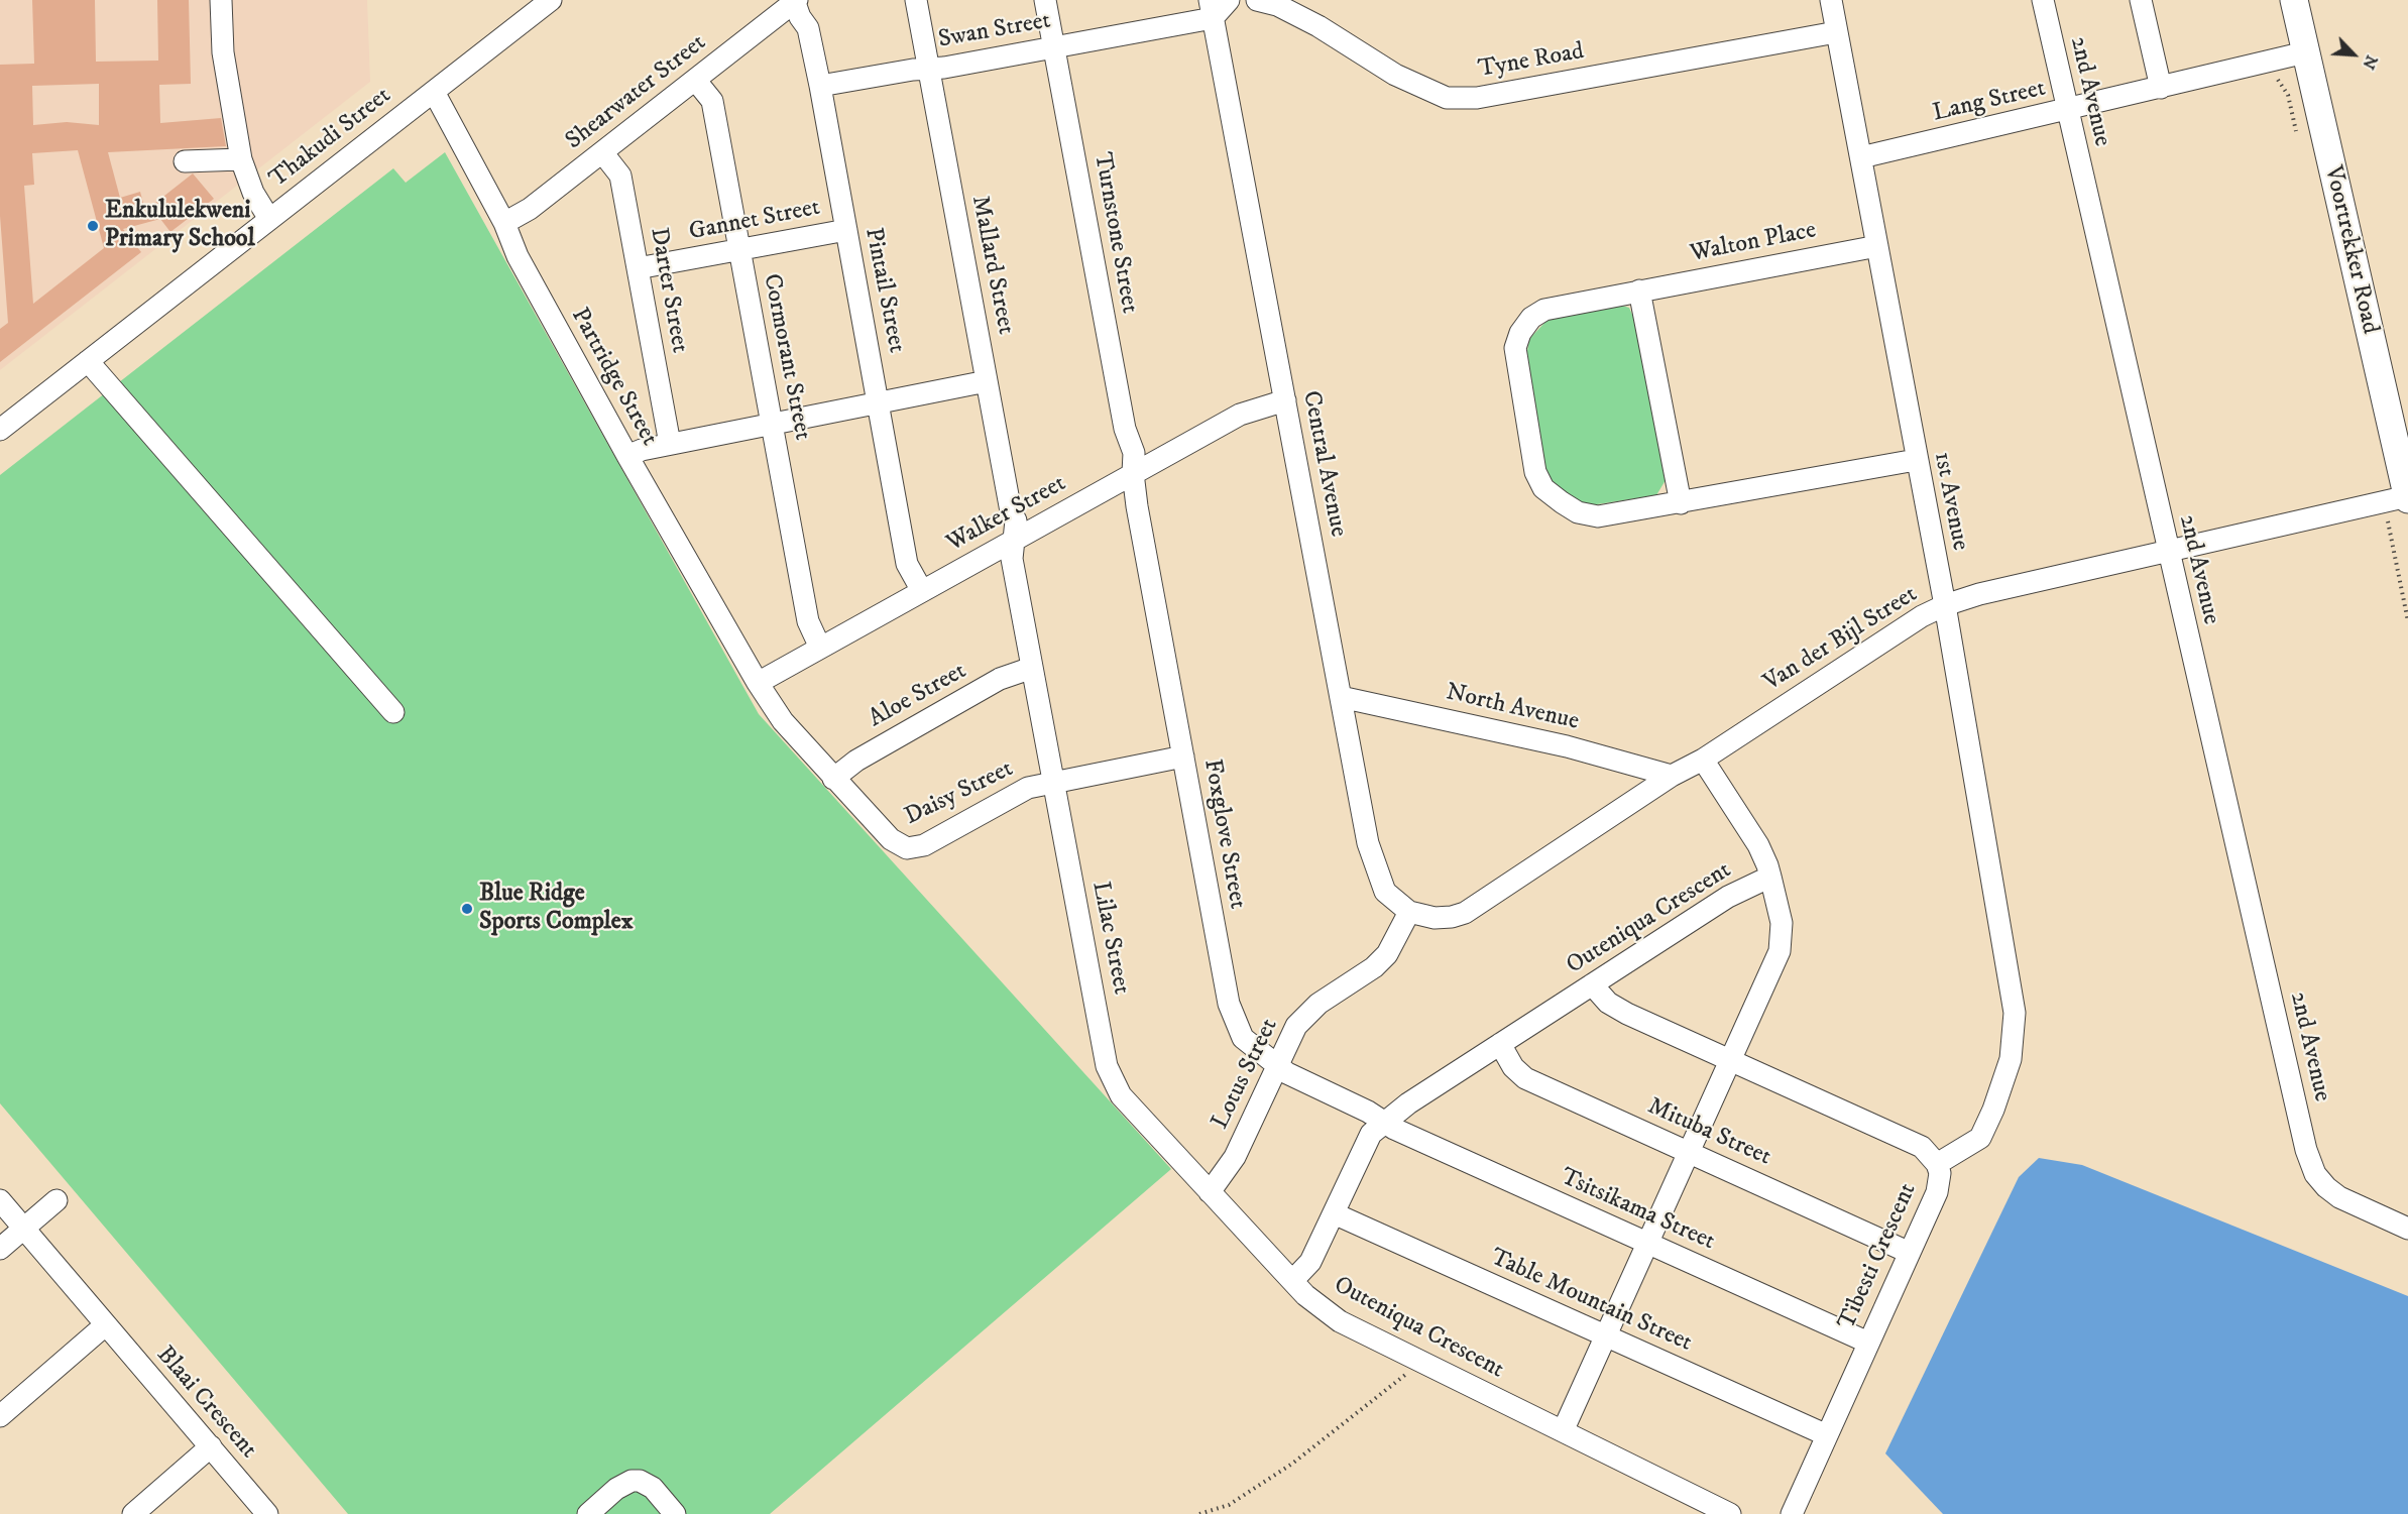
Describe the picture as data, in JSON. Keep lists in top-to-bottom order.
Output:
{
  "streets": {
    "main road": ["Voortrekker Road"],
    "street": [
      "Swan Street",
      "Tyne Road",
      "2nd Avenue",
      "Shearwater Street",
      "Lang Street",
      "Thakudi Street",
      "Gannet Street",
      "Turnstone Street",
      "Walton Place",
      "Mallard Street",
      "Darter Street",
      "Pintail Street",
      "Cormorant Street",
      "Partridge Street",
      "Central Avenue",
      "1st Avenue",
      "Walker Street",
      "Van der Bijl Street",
      "Aloe Street",
      "North Avenue",
      "Daisy Street",
      "Foxglove Street",
      "Outeniqua Crescent",
      "Lilac Street",
      "Lotus Street",
      "Mituba Street",
      "Tsitsikama Street",
      "Tibesti Crescent",
      "Table Mountain Street",
      "Blaai Crescent"
    ]
  },
  "crossings": [
    ["Swan Street", "Turnstone Street"],
    ["Swan Street", "Mallard Street"],
    ["Swan Street", "Pintail Street"],
    ["Swan Street", "Central Avenue"],
    ["Tyne Road", "1st Avenue"],
    ["2nd Avenue", "Lang Street"],
    ["2nd Avenue", "Van der Bijl Street"],
    ["Shearwater Street", "Darter Street"],
    ["Shearwater Street", "Pintail Street"],
    ["Shearwater Street", "Cormorant Street"],
    ["Shearwater Street", "Partridge Street"],
    ["Lang Street", "Voortrekker Road"],
    ["Lang Street", "1st Avenue"],
    ["Thakudi Street", "Partridge Street"],
    ["Gannet Street", "Darter Street"],
    ["Gannet Street", "Pintail Street"],
    ["Gannet Street", "Cormorant Street"],
    ["Turnstone Street", "Walker Street"],
    ["Turnstone Street", "Foxglove Street"],
    ["Walton Place", "1st Avenue"],
    ["Voortrekker Road", "Van der Bijl Street"],
    ["Mallard Street", "Walker Street"],
    ["Mallard Street", "Lilac Street"],
    ["Pintail Street", "Walker Street"],
    ["Cormorant Street", "Walker Street"],
    ["Partridge Street", "Walker Street"],
    ["Partridge Street", "Daisy Street"],
    ["Central Avenue", "Walker Street"],
    ["Central Avenue", "Van der Bijl Street"],
    ["Central Avenue", "North Avenue"],
    ["Central Avenue", "Lotus Street"],
    ["1st Avenue", "Van der Bijl Street"],
    ["1st Avenue", "Tibesti Crescent"],
    ["Walker Street", "Daisy Street"],
    ["Walker Street", "Foxglove Street"],
    ["Walker Street", "Lilac Street"],
    ["Van der Bijl Street", "North Avenue"],
    ["Van der Bijl Street", "Outeniqua Crescent"],
    ["Van der Bijl Street", "Lotus Street"],
    ["Aloe Street", "Daisy Street"],
    ["Aloe Street", "Lilac Street"],
    ["Daisy Street", "Foxglove Street"],
    ["Daisy Street", "Lilac Street"],
    ["Foxglove Street", "Outeniqua Crescent"],
    ["Foxglove Street", "Lotus Street"],
    ["Foxglove Street", "Tsitsikama Street"],
    ["Outeniqua Crescent", "Lilac Street"],
    ["Outeniqua Crescent", "Mituba Street"],
    ["Outeniqua Crescent", "Tsitsikama Street"],
    ["Outeniqua Crescent", "Tibesti Crescent"],
    ["Outeniqua Crescent", "Table Mountain Street"],
    ["Lilac Street", "Lotus Street"],
    ["Mituba Street", "Tibesti Crescent"],
    ["Tsitsikama Street", "Tibesti Crescent"],
    ["Tibesti Crescent", "Table Mountain Street"]
  ],
  "places": ["Enkululekweni Primary School", "Blue Ridge Sports Complex"],
  "north": "bottom right"
}
